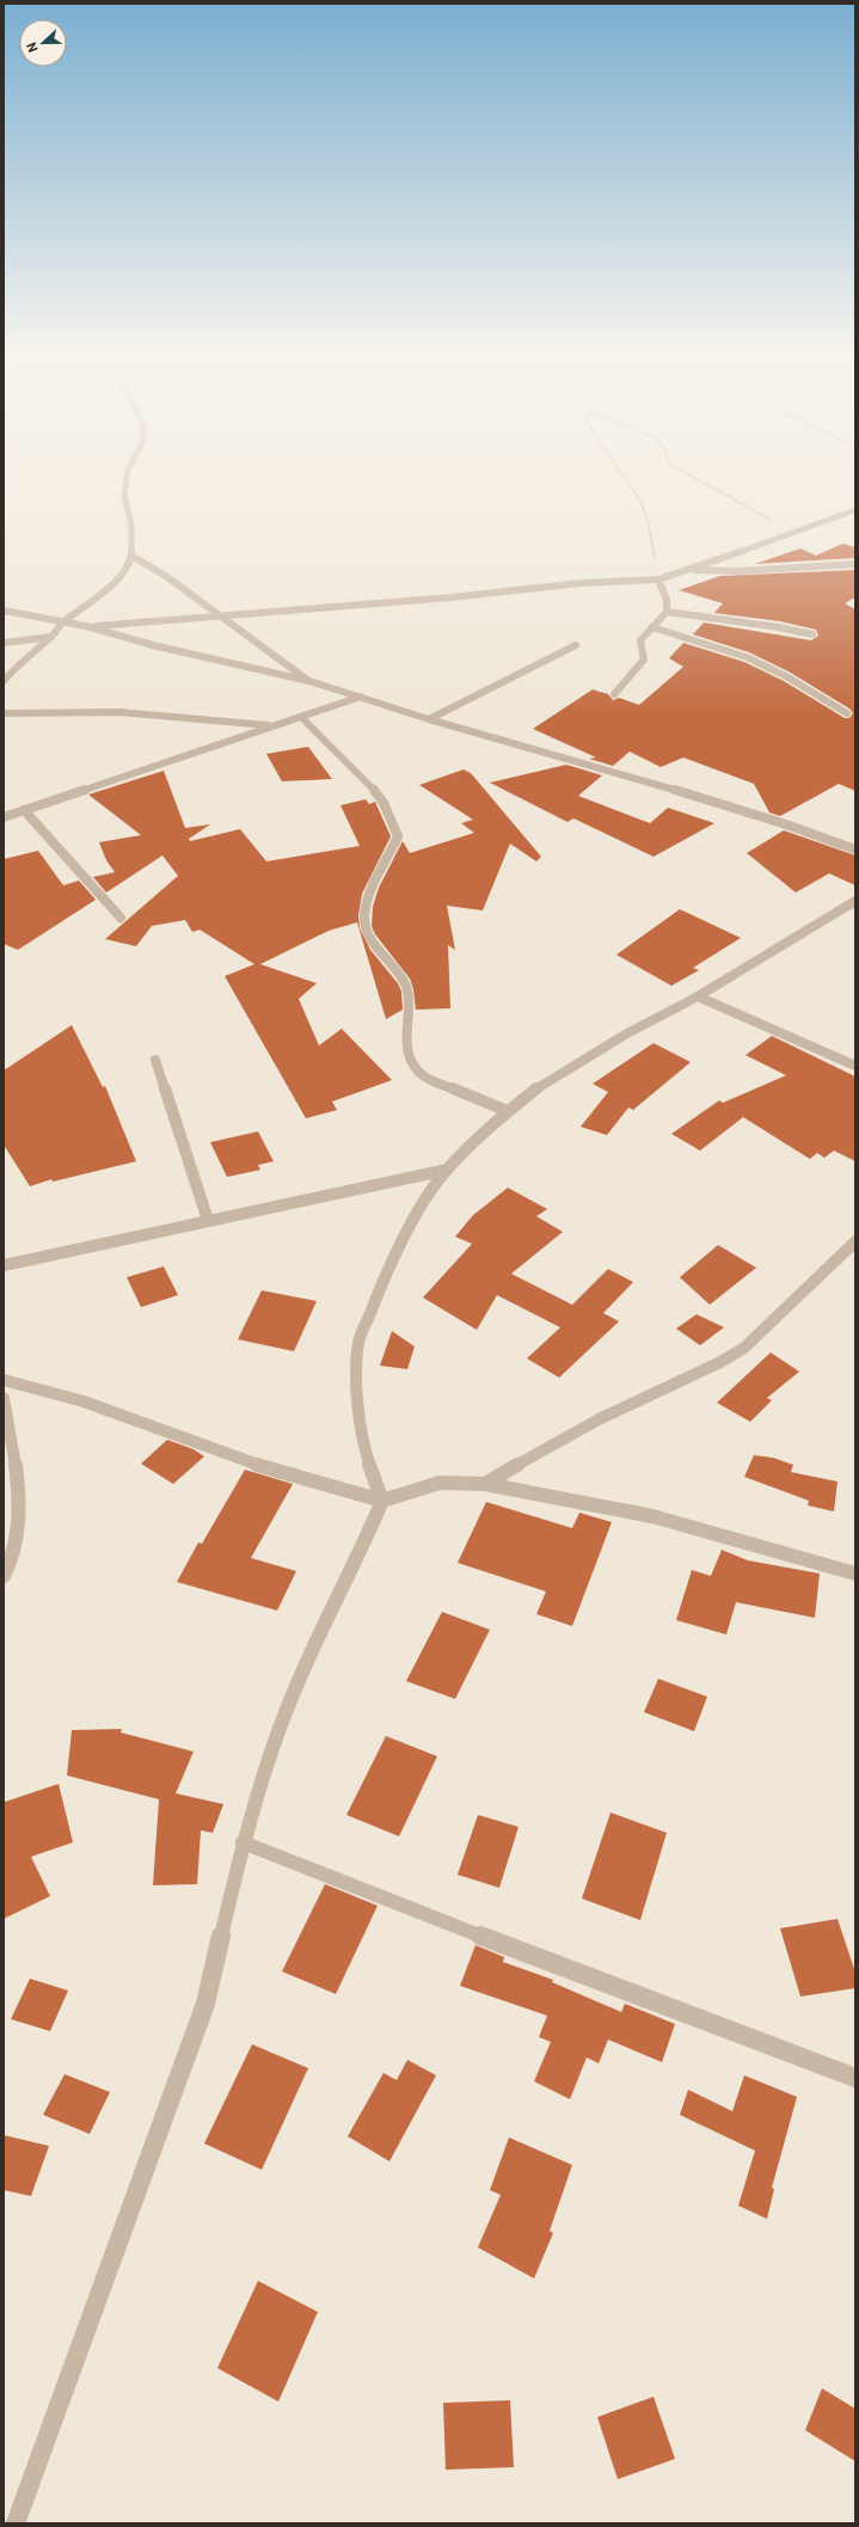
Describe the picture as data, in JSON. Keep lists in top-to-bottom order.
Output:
{
  "north": "left"
}
